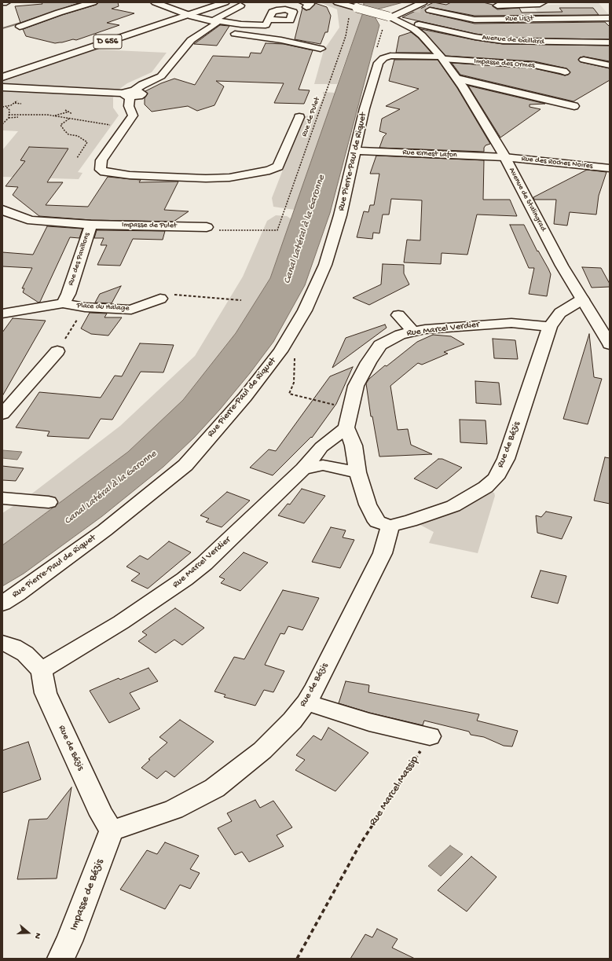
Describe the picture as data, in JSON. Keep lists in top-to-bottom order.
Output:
{
  "streets": {
    "street": [
      "Rue Liszt",
      "Avenue de Gaillard",
      "D 656",
      "Impasse des Ormes",
      "Rue Ernest Lafon",
      "Rue Pierre-Paul de Riquet",
      "Rue des Roches Noires",
      "Avenue de Stalingrad",
      "Impasse de Pulet",
      "Rue des Pavillons",
      "Place du Halage",
      "Rue Marcel Verdier",
      "Rue de Bézis",
      "Impasse de Bézis"
    ],
    "path": ["Rue de Pulet", "Rue Marcel Massip"]
  },
  "crossings": [
    ["Avenue de Gaillard", "Avenue de Stalingrad"],
    ["Impasse des Ormes", "Rue Pierre-Paul de Riquet"],
    ["Impasse des Ormes", "Avenue de Stalingrad"],
    ["Rue de Pulet", "Avenue de Stalingrad"],
    ["Rue de Pulet", "Impasse de Pulet"],
    ["Rue Ernest Lafon", "Rue Pierre-Paul de Riquet"],
    ["Rue Ernest Lafon", "Rue des Roches Noires"],
    ["Rue Ernest Lafon", "Avenue de Stalingrad"],
    ["Rue Pierre-Paul de Riquet", "Avenue de Stalingrad"],
    ["Rue des Roches Noires", "Avenue de Stalingrad"],
    ["Impasse de Pulet", "Rue des Pavillons"],
    ["Rue des Pavillons", "Place du Halage"],
    ["Rue Marcel Verdier", "Rue de Bézis"],
    ["Rue de Bézis", "Impasse de Bézis"]
  ],
  "water": ["Canal Latéral à la Garonne"],
  "north": "right"
}
